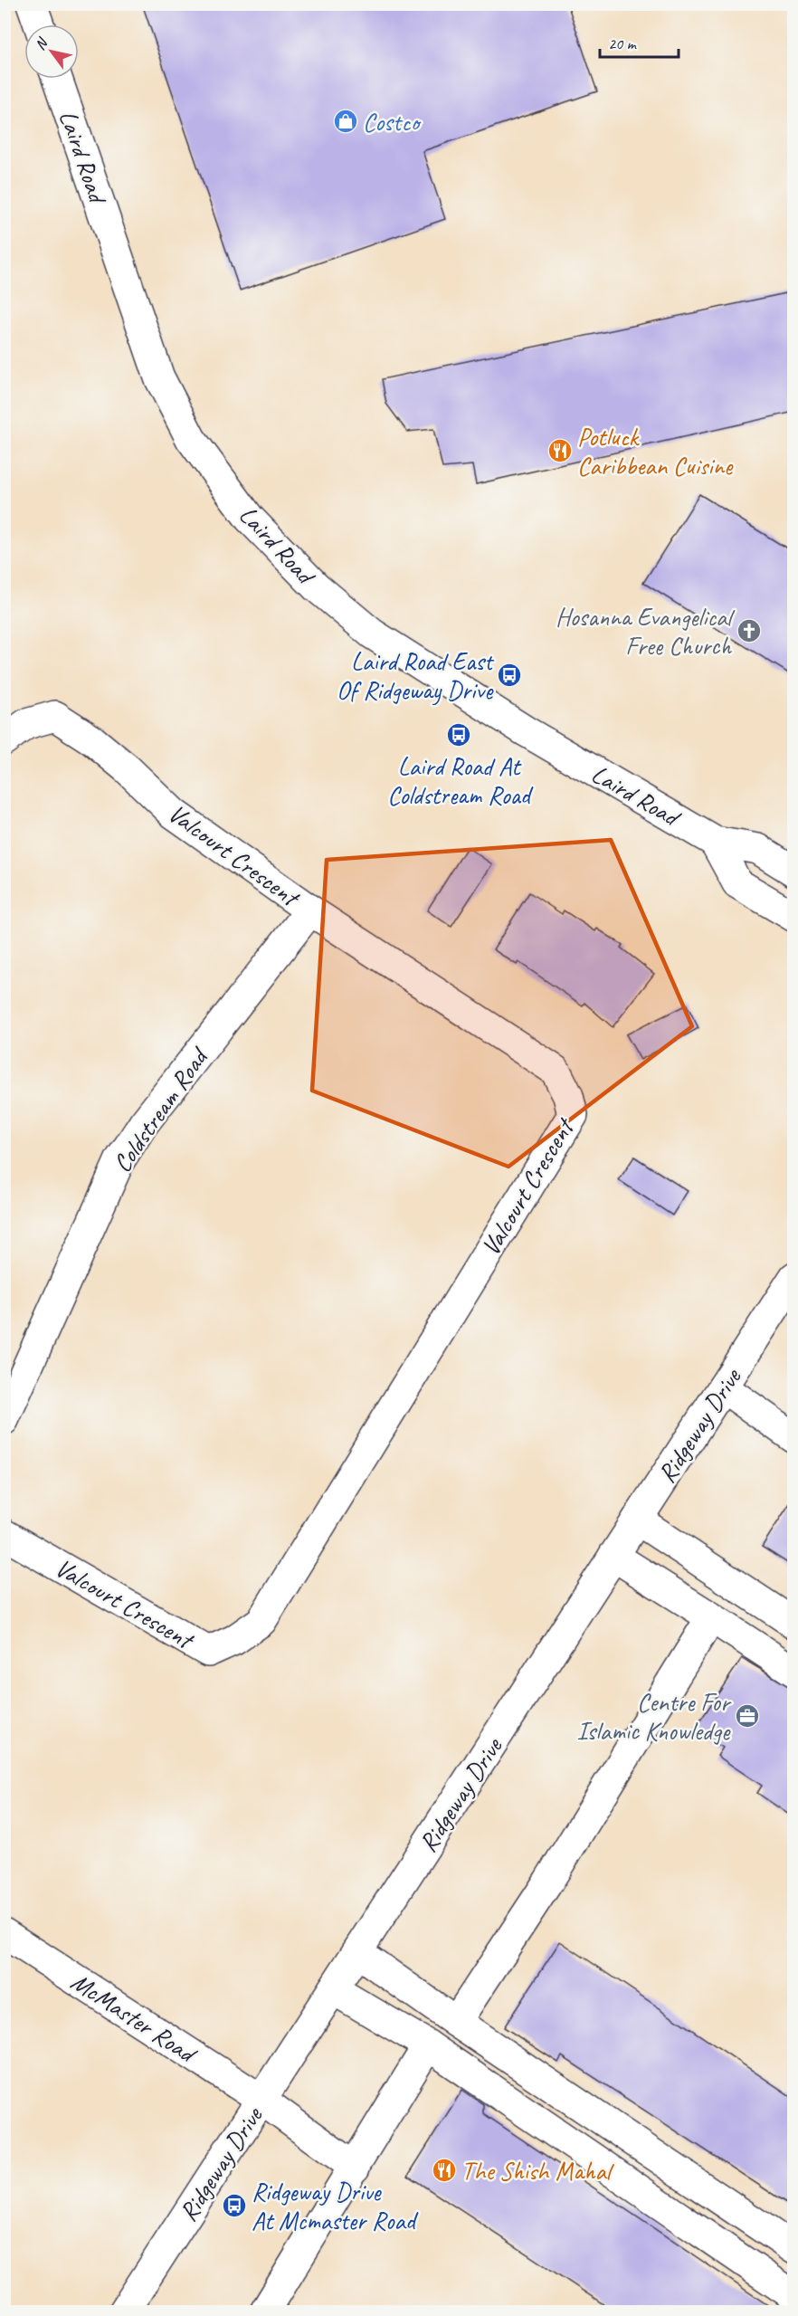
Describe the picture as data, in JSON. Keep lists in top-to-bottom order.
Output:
{
  "streets": {
    "street": [
      "Laird Road",
      "Valcourt Crescent",
      "Coldstream Road",
      "Ridgeway Drive",
      "McMaster Road"
    ]
  },
  "crossings": [
    ["Valcourt Crescent", "Coldstream Road"],
    ["Ridgeway Drive", "McMaster Road"]
  ],
  "places": {
    "shop": ["Costco"],
    "restaurant": ["Potluck Caribbean Cuisine", "The Shish Mahal"],
    "church": ["Hosanna Evangelical Free Church"],
    "bus stop": ["Laird Road East Of Ridgeway Drive", "Laird Road At Coldstream Road", "Ridgeway Drive At Mcmaster Road"],
    "office": ["Centre For Islamic Knowledge"]
  },
  "scale_bar": "20 m",
  "north": "top left"
}
